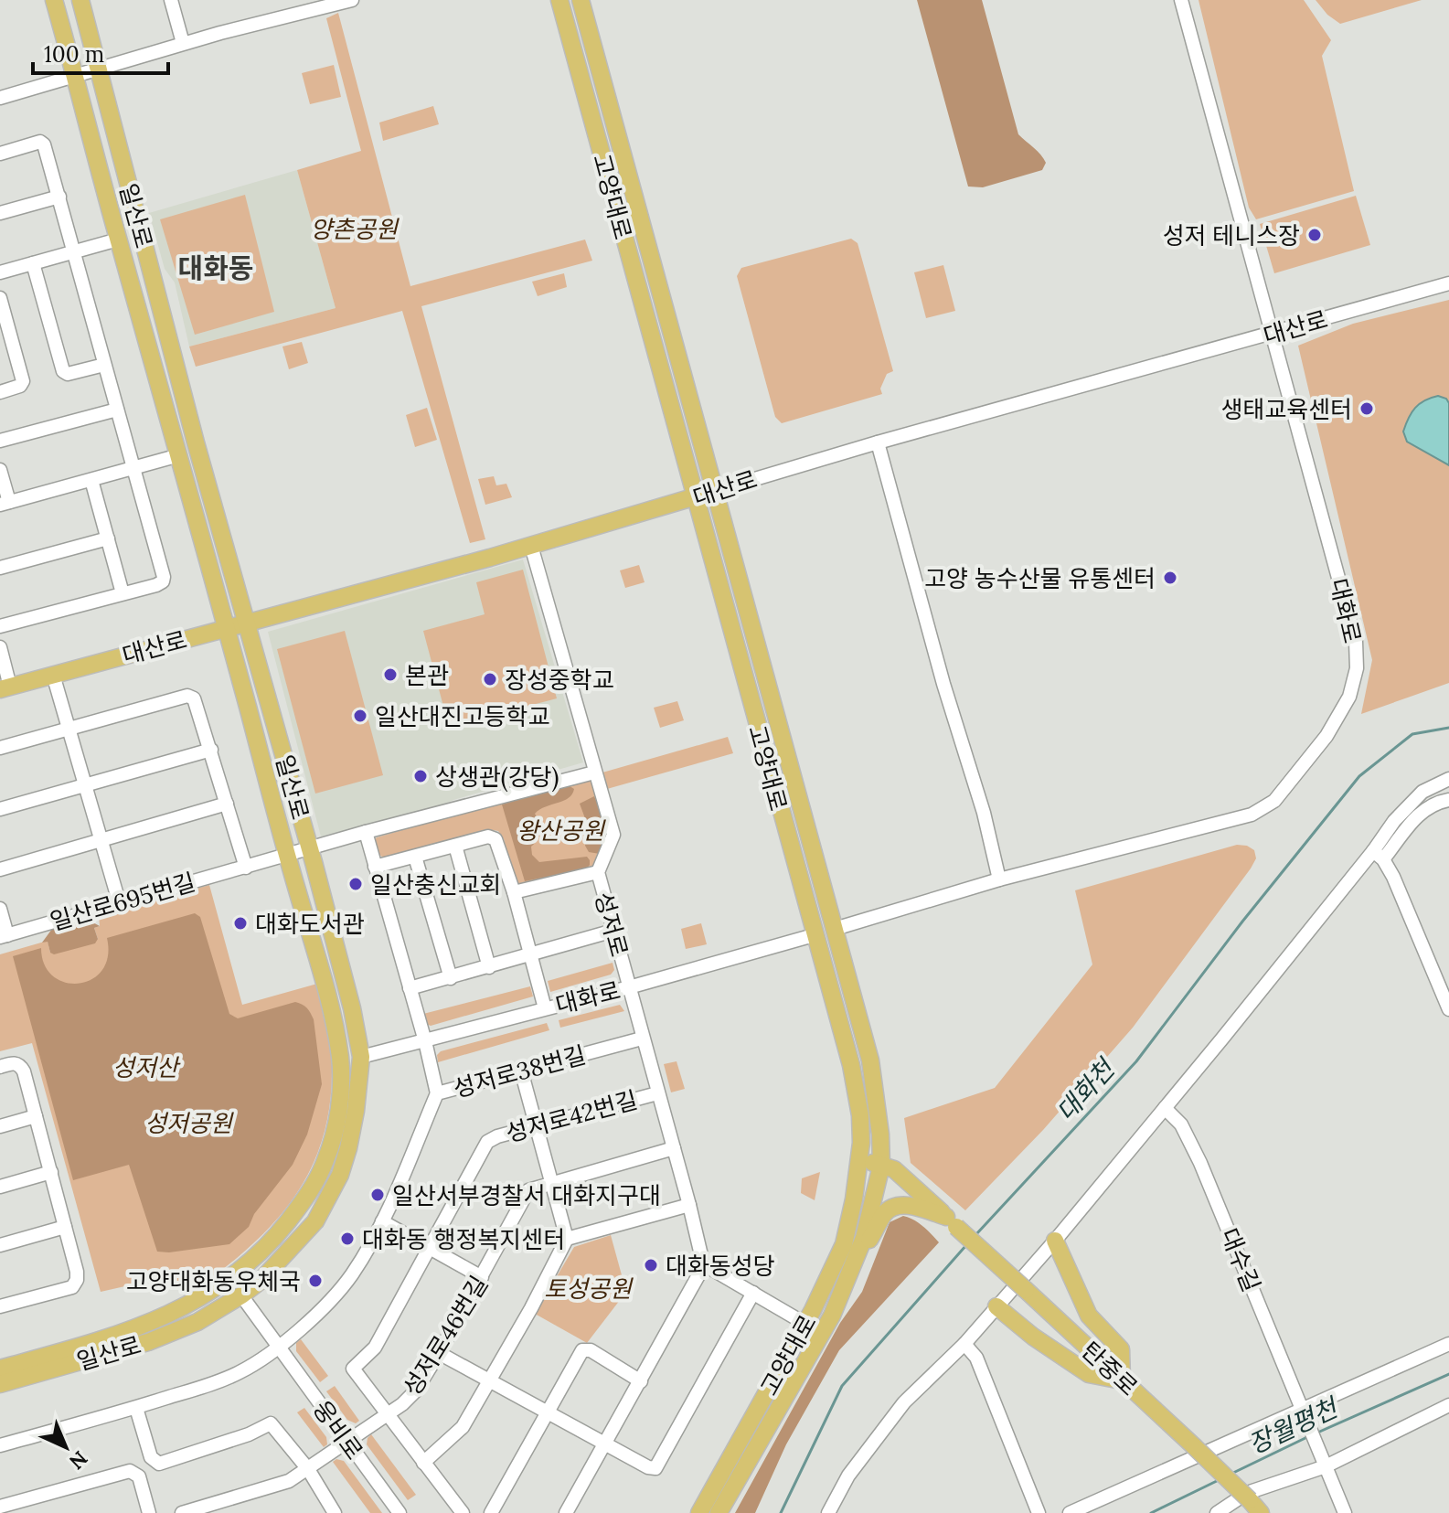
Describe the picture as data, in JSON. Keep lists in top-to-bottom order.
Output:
{
  "streets": {
    "main road": [
      "고양대로",
      "일산로",
      "대산로",
      "탄중로"
    ],
    "street": [
      "대화로",
      "일산로695번길",
      "성저로",
      "성저로38번길",
      "성저로42번길",
      "대수길",
      "성저로46번길",
      "웅비로"
    ]
  },
  "crossings": [
    ["고양대로", "대산로"],
    ["고양대로", "대화로"],
    ["일산로", "대산로"],
    ["일산로", "대화로"],
    ["일산로", "일산로695번길"],
    ["일산로", "웅비로"],
    ["대산로", "대화로"],
    ["대산로", "성저로"],
    ["대화로", "성저로"],
    ["일산로695번길", "성저로"],
    ["성저로", "성저로38번길"],
    ["성저로", "성저로42번길"],
    ["성저로", "성저로46번길"],
    ["성저로38번길", "웅비로"],
    ["성저로42번길", "성저로46번길"]
  ],
  "districts": ["대화동"],
  "water": ["대화천", "장월평천"],
  "parks": [
    "양촌공원",
    "왕산공원",
    "성저산",
    "성저공원",
    "토성공원"
  ],
  "places": [
    "성저 테니스장",
    "생태교육센터",
    "고양 농수산물 유통센터",
    "본관",
    "장성중학교",
    "일산대진고등학교",
    "상생관(강당)",
    "일산충신교회",
    "대화도서관",
    "일산서부경찰서 대화지구대",
    "대화동 행정복지센터",
    "대화동성당",
    "고양대화동우체국"
  ],
  "scale_bar": "100 m",
  "north": "bottom right"
}
